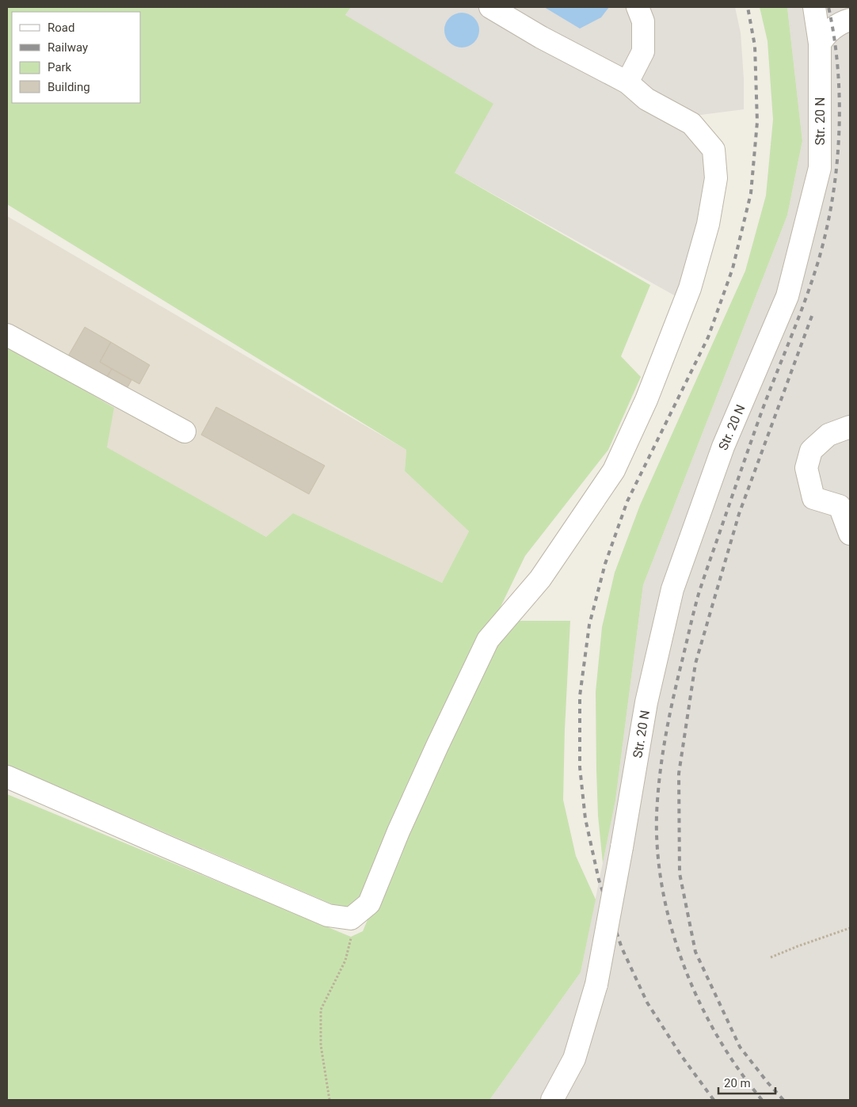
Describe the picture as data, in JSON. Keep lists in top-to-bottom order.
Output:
{
  "streets": {
    "lane": ["Str. 20 N"]
  },
  "legend": [
    "Road",
    "Railway",
    "Park",
    "Building"
  ],
  "scale_bar": "20 m"
}
